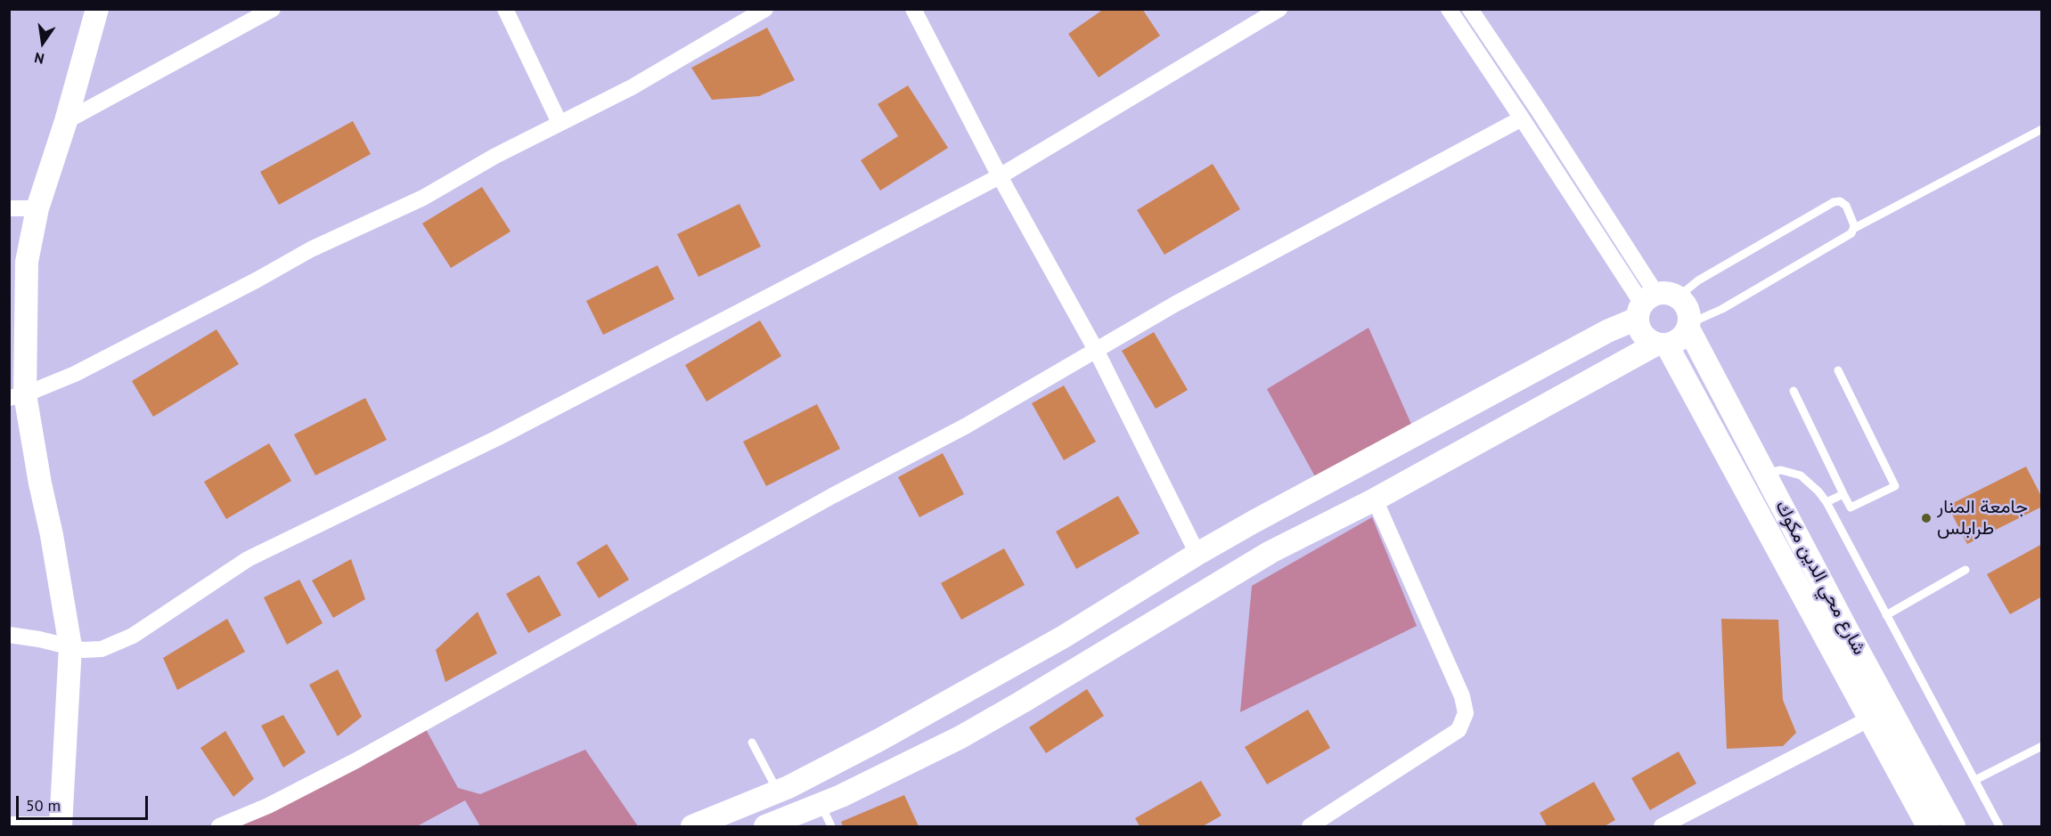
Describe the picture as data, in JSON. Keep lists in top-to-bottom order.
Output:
{
  "streets": {
    "street": ["شارع محي الدين مكوك"]
  },
  "places": ["جامعة المنار طرابلس"],
  "scale_bar": "50 m",
  "north": "bottom"
}
